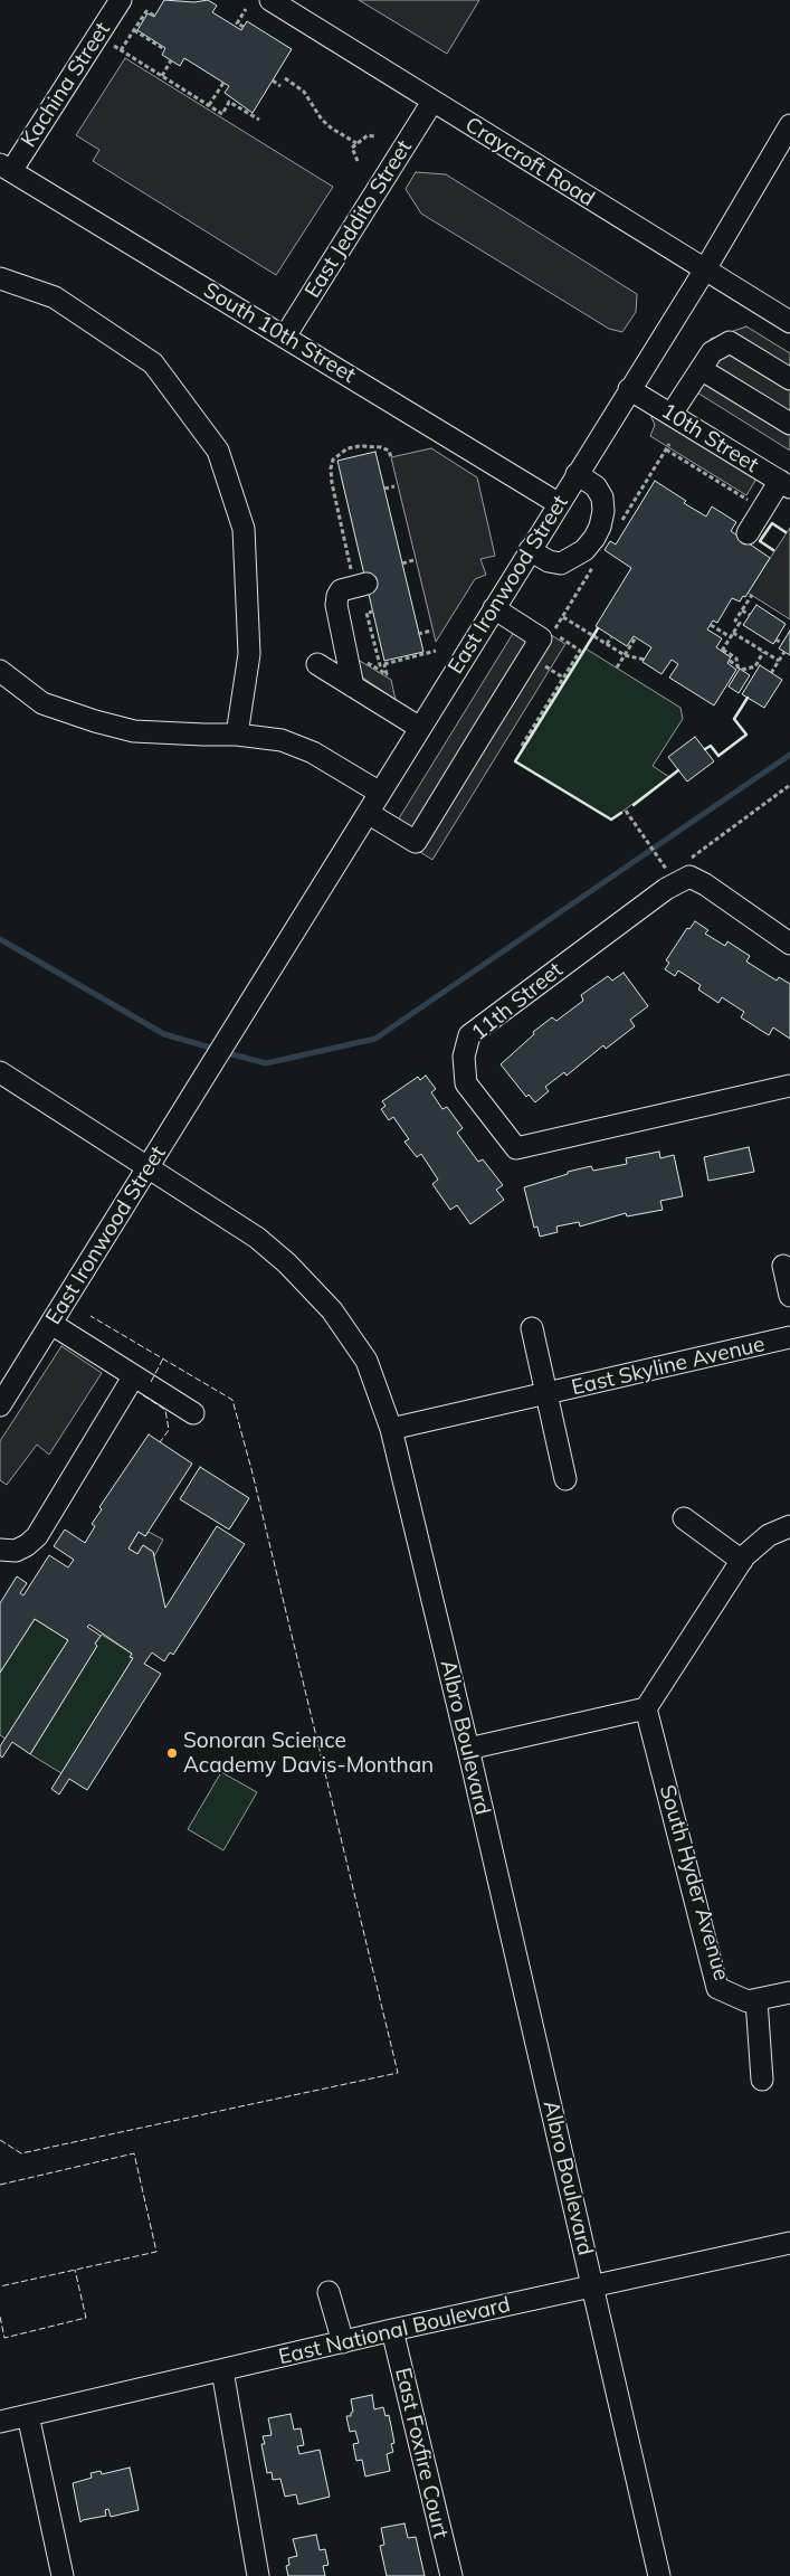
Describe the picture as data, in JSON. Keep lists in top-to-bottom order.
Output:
{
  "streets": {
    "street": [
      "Kachina Street",
      "Craycroft Road",
      "East Jeddito Street",
      "South 10th Street",
      "10th Street",
      "East Ironwood Street",
      "11th Street",
      "East Skyline Avenue",
      "Albro Boulevard",
      "South Hyder Avenue",
      "East National Boulevard",
      "East Foxfire Court"
    ]
  },
  "crossings": [
    ["Kachina Street", "South 10th Street"],
    ["Craycroft Road", "East Jeddito Street"],
    ["Craycroft Road", "East Ironwood Street"],
    ["East Jeddito Street", "South 10th Street"],
    ["South 10th Street", "East Ironwood Street"],
    ["10th Street", "East Ironwood Street"],
    ["East Ironwood Street", "Albro Boulevard"],
    ["East Skyline Avenue", "Albro Boulevard"],
    ["Albro Boulevard", "East National Boulevard"],
    ["East National Boulevard", "East Foxfire Court"]
  ],
  "places": ["Sonoran Science Academy Davis-Monthan"]
}
